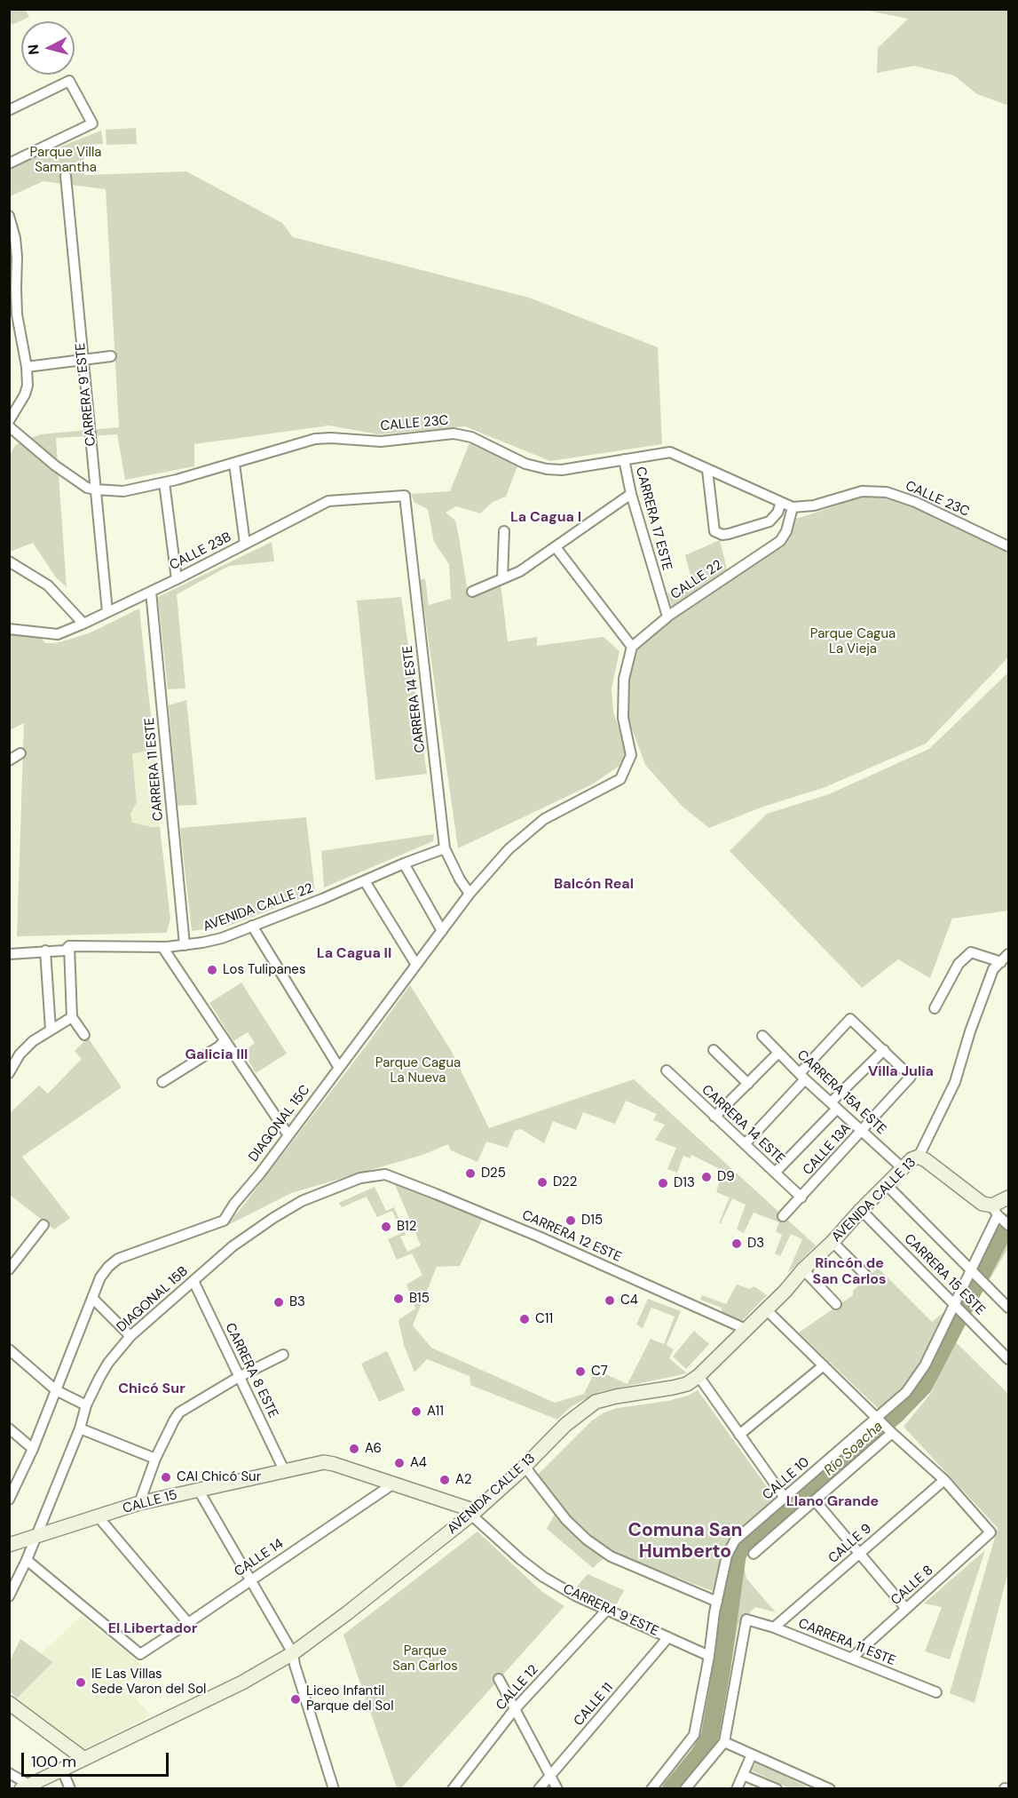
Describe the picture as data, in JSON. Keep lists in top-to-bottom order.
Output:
{
  "streets": {
    "main road": ["AVENIDA CALLE 13", "CALLE 15"],
    "street": [
      "CARRERA 9 ESTE",
      "CALLE 23C",
      "CARRERA 17 ESTE",
      "CALLE 23B",
      "CALLE 22",
      "CARRERA 14 ESTE",
      "CARRERA 11 ESTE",
      "AVENIDA CALLE 22",
      "CARRERA 15A ESTE",
      "DIAGONAL 15C",
      "CALLE 13A",
      "CARRERA 12 ESTE",
      "CARRERA 15 ESTE",
      "DIAGONAL 15B",
      "CARRERA 8 ESTE",
      "CALLE 10",
      "CALLE 9",
      "CALLE 14",
      "CALLE 8",
      "CALLE 12",
      "CALLE 11"
    ]
  },
  "crossings": [
    ["CARRERA 9 ESTE", "CALLE 23C"],
    ["CARRERA 9 ESTE", "CALLE 23B"],
    ["CARRERA 9 ESTE", "AVENIDA CALLE 13"],
    ["CARRERA 9 ESTE", "CALLE 10"],
    ["CARRERA 9 ESTE", "CALLE 12"],
    ["CARRERA 9 ESTE", "CALLE 11"],
    ["CALLE 23C", "CARRERA 17 ESTE"],
    ["CALLE 23C", "CALLE 22"],
    ["CARRERA 17 ESTE", "CALLE 22"],
    ["CALLE 23B", "CARRERA 14 ESTE"],
    ["CALLE 23B", "CARRERA 11 ESTE"],
    ["CALLE 22", "DIAGONAL 15C"],
    ["CARRERA 14 ESTE", "AVENIDA CALLE 22"],
    ["CARRERA 14 ESTE", "DIAGONAL 15C"],
    ["CARRERA 14 ESTE", "CALLE 13A"],
    ["CARRERA 11 ESTE", "AVENIDA CALLE 22"],
    ["CARRERA 11 ESTE", "CALLE 9"],
    ["CARRERA 11 ESTE", "CALLE 8"],
    ["CARRERA 15A ESTE", "CALLE 13A"],
    ["CARRERA 15A ESTE", "AVENIDA CALLE 13"],
    ["AVENIDA CALLE 13", "CARRERA 12 ESTE"],
    ["AVENIDA CALLE 13", "CARRERA 15 ESTE"],
    ["CARRERA 12 ESTE", "DIAGONAL 15B"],
    ["CARRERA 15 ESTE", "CALLE 10"],
    ["DIAGONAL 15B", "CARRERA 8 ESTE"],
    ["DIAGONAL 15B", "CALLE 15"],
    ["DIAGONAL 15B", "CALLE 14"],
    ["CARRERA 8 ESTE", "CALLE 15"],
    ["CALLE 15", "CALLE 14"],
    ["CALLE 9", "CALLE 8"]
  ],
  "districts": [
    "La Cagua I",
    "Balcón Real",
    "La Cagua II",
    "Galicia III",
    "Villa Julia",
    "Rincón de San Carlos",
    "Chicó Sur",
    "Llano Grande",
    "Comuna San Humberto",
    "El Libertador"
  ],
  "water": ["Río Soacha"],
  "parks": [
    "Parque Villa Samantha",
    "Parque Cagua La Vieja",
    "Parque Cagua La Nueva",
    "Parque San Carlos"
  ],
  "places": [
    "Los Tulipanes",
    "D25",
    "D9",
    "D22",
    "D13",
    "D15",
    "B12",
    "D3",
    "B15",
    "C4",
    "B3",
    "C11",
    "C7",
    "A11",
    "A6",
    "A4",
    "CAI Chicó Sur",
    "A2",
    "IE Las Villas Sede Varon del Sol",
    "Liceo Infantil Parque del Sol"
  ],
  "scale_bar": "100 m",
  "north": "left"
}
